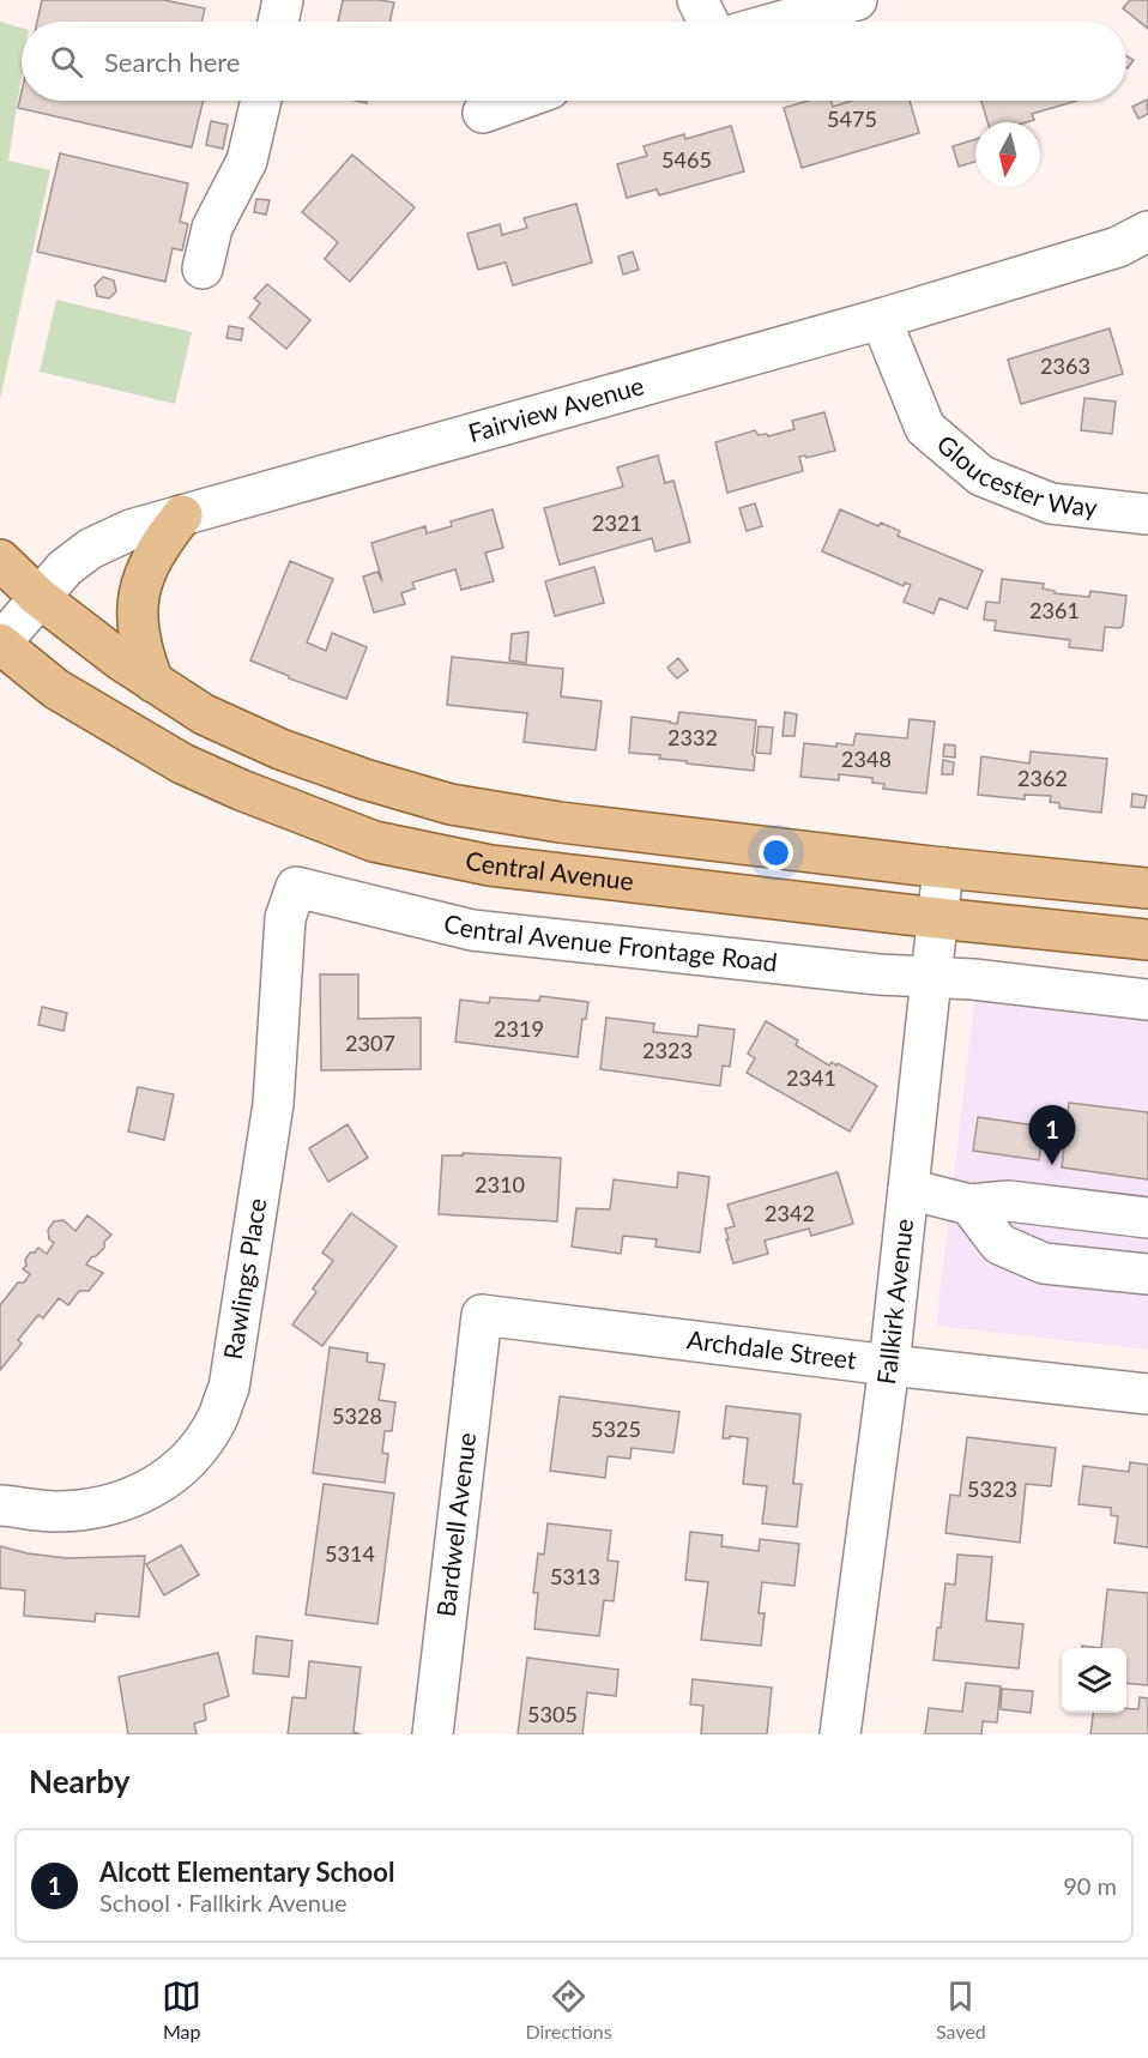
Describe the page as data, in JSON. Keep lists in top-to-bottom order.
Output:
{
  "streets": {
    "main road": ["Central Avenue"],
    "street": [
      "Fairview Avenue",
      "Gloucester Way",
      "Central Avenue Frontage Road",
      "Rawlings Place",
      "Fallkirk Avenue",
      "Archdale Street",
      "Bardwell Avenue"
    ]
  },
  "crossings": [
    ["Fairview Avenue", "Gloucester Way"],
    ["Fairview Avenue", "Central Avenue"],
    ["Central Avenue", "Fallkirk Avenue"],
    ["Central Avenue Frontage Road", "Rawlings Place"],
    ["Central Avenue Frontage Road", "Fallkirk Avenue"],
    ["Fallkirk Avenue", "Archdale Street"],
    ["Archdale Street", "Bardwell Avenue"]
  ],
  "house_numbers": [
    "5475",
    "5465",
    "2363",
    "2321",
    "2361",
    "2332",
    "2348",
    "2362",
    "2319",
    "2307",
    "2323",
    "2341",
    "2310",
    "2342",
    "5328",
    "5325",
    "5323",
    "5314",
    "5313",
    "5305"
  ],
  "north": "bottom",
  "page": {
    "search": "Search here",
    "pins": "1",
    "heading": "Nearby",
    "list": [
      {
        "mark": "1",
        "name": "Alcott Elementary School",
        "note": "School · Fallkirk Avenue",
        "value": "90 m"
      }
    ],
    "nav": ["Map", "Directions", "Saved"]
  }
}
